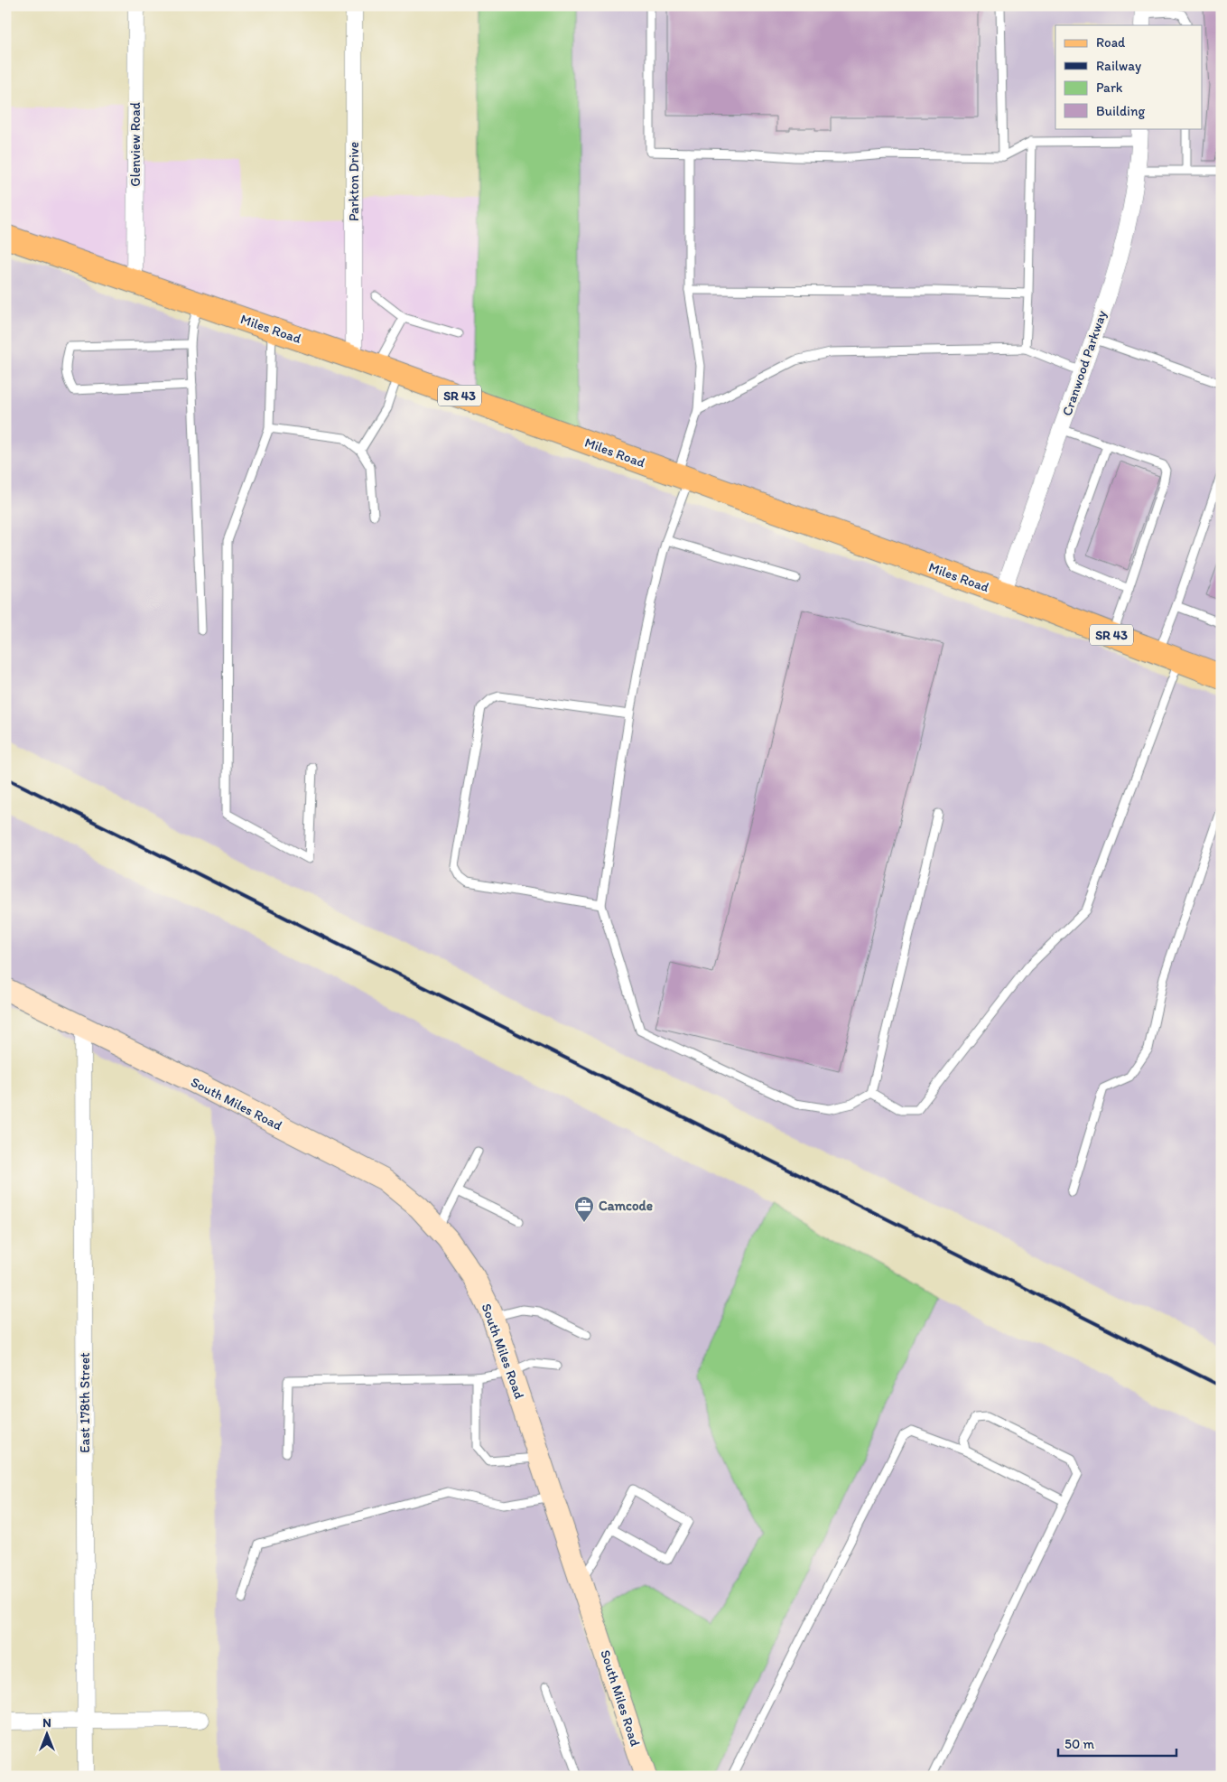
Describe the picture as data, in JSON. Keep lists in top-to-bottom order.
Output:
{
  "streets": {
    "main road": ["Miles Road", "SR 43"],
    "street": [
      "Glenview Road",
      "Parkton Drive",
      "Cranwood Parkway",
      "South Miles Road",
      "East 178th Street"
    ]
  },
  "crossings": [
    ["Glenview Road", "Miles Road"],
    ["Parkton Drive", "Miles Road"],
    ["Miles Road", "Cranwood Parkway"],
    ["South Miles Road", "East 178th Street"]
  ],
  "places": {
    "office": ["Camcode"]
  },
  "legend": [
    "Road",
    "Railway",
    "Park",
    "Building"
  ],
  "scale_bar": "50 m",
  "north": "top"
}
